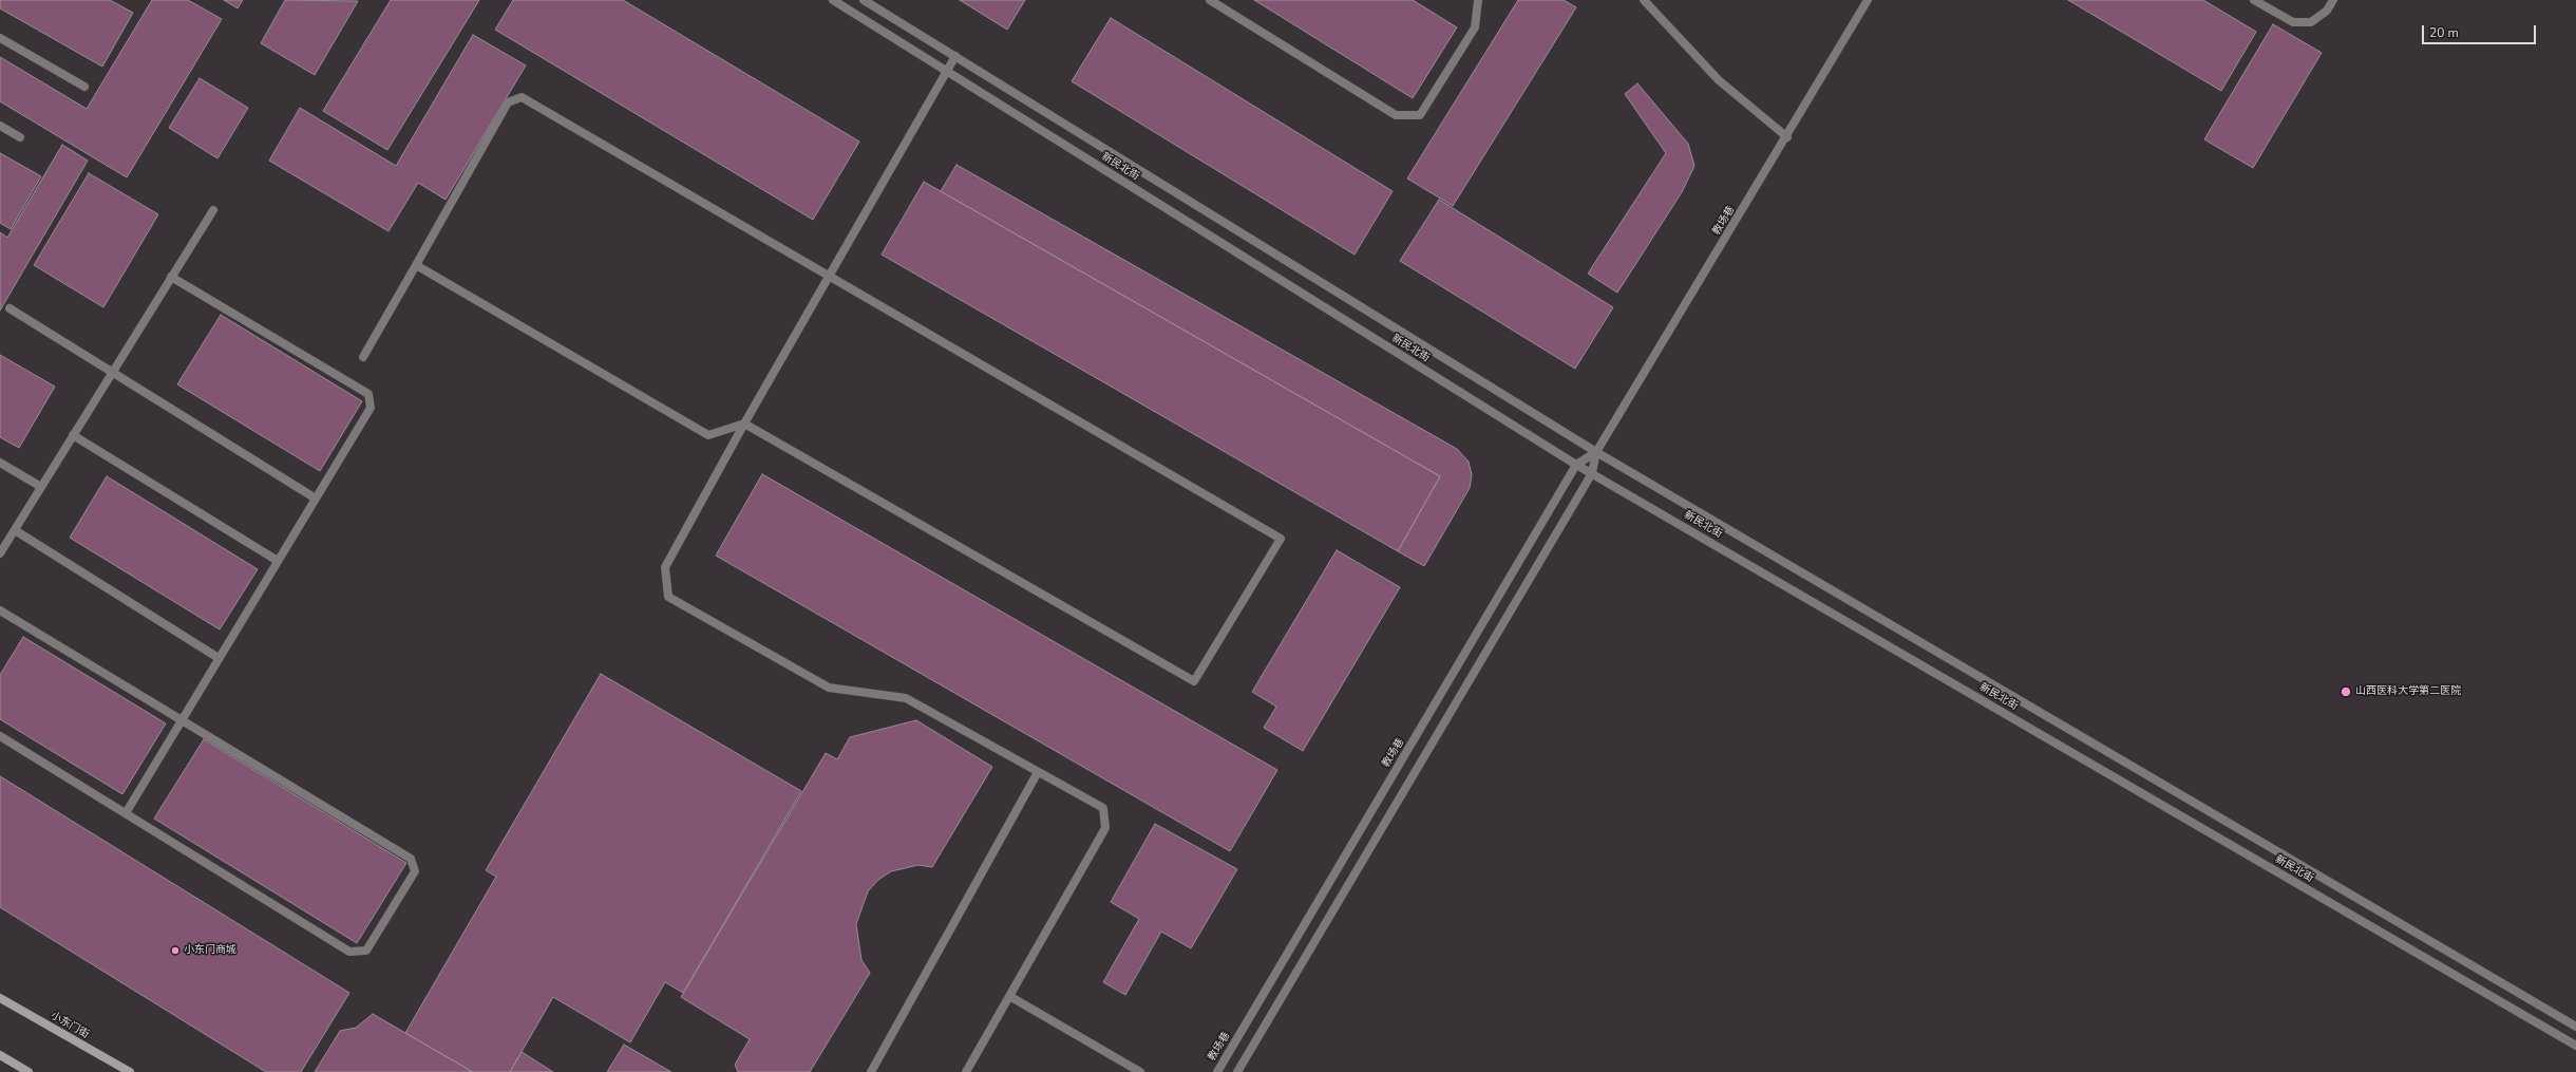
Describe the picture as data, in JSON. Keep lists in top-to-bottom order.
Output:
{
  "streets": {
    "main road": ["小东门街"],
    "street": ["新民北街", "教场巷"]
  },
  "crossings": [
    ["新民北街", "教场巷"]
  ],
  "places": ["山西医科大学第二医院", "小东门商城"],
  "scale_bar": "20 m"
}
